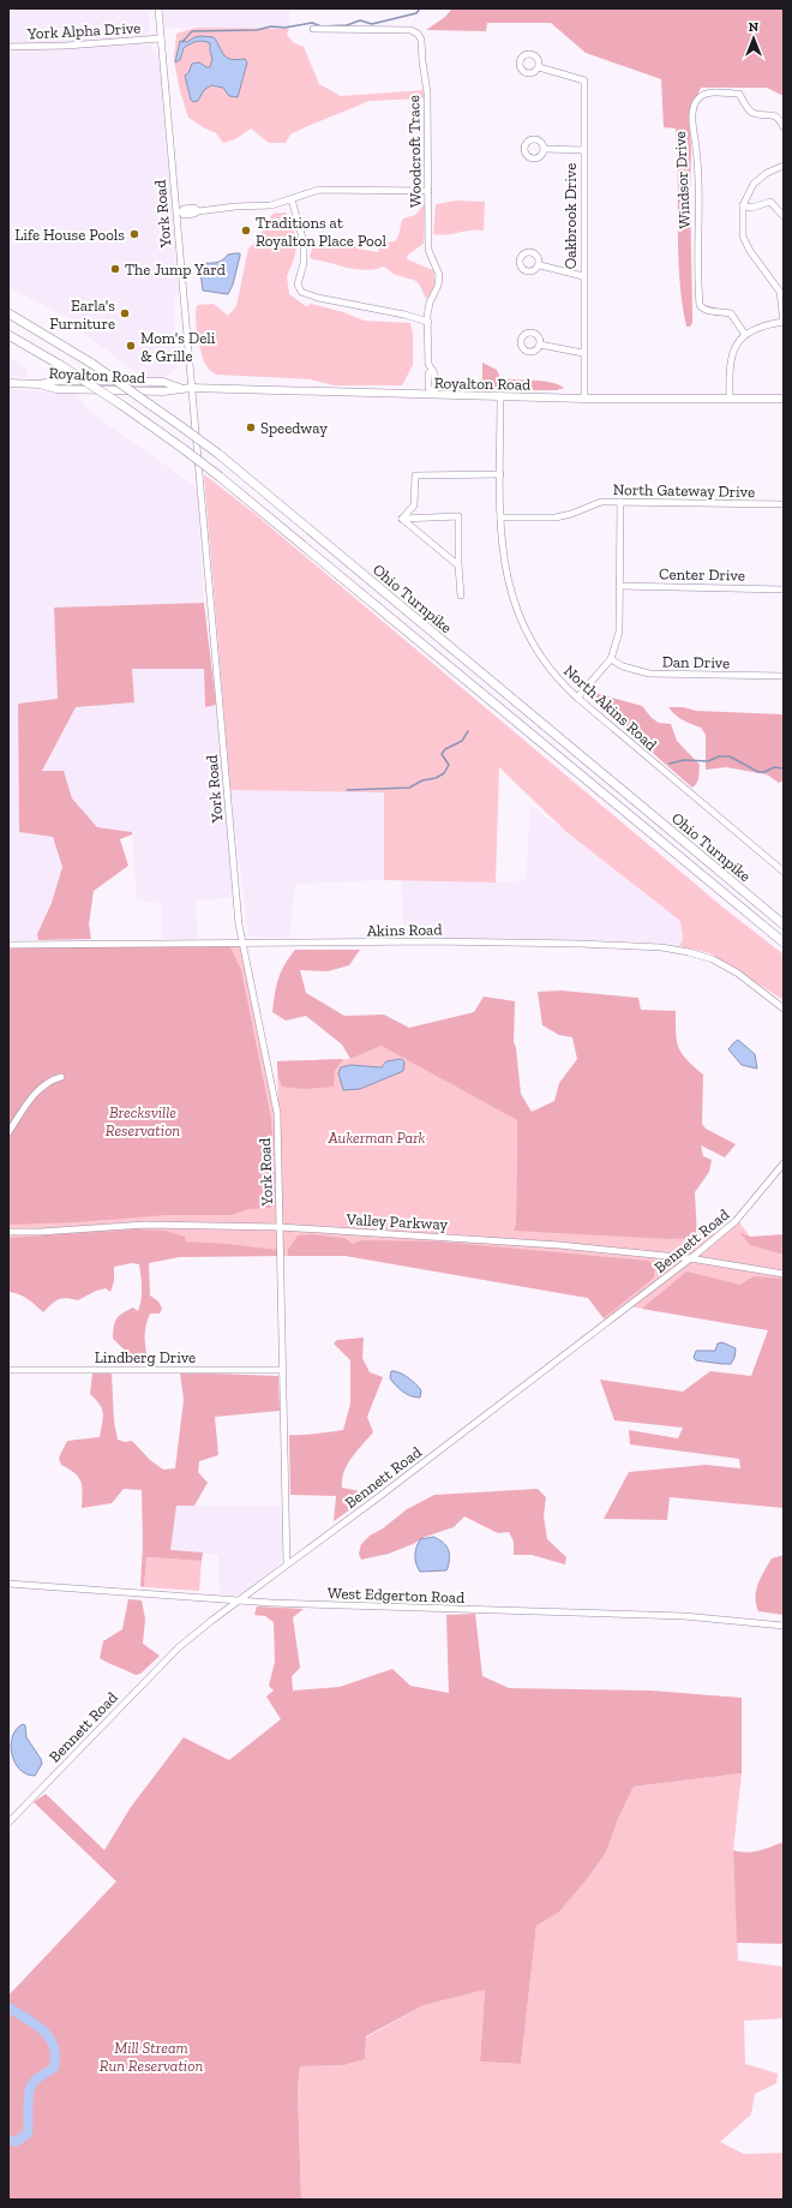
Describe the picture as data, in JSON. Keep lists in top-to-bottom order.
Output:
{
  "streets": {
    "highway": ["Ohio Turnpike"],
    "main road": ["Royalton Road"],
    "street": [
      "York Alpha Drive",
      "Woodcroft Trace",
      "Windsor Drive",
      "York Road",
      "Oakbrook Drive",
      "North Gateway Drive",
      "Center Drive",
      "Dan Drive",
      "North Akins Road",
      "Akins Road",
      "Valley Parkway",
      "Bennett Road",
      "Lindberg Drive",
      "West Edgerton Road"
    ]
  },
  "crossings": [
    ["York Alpha Drive", "York Road"],
    ["Woodcroft Trace", "Royalton Road"],
    ["York Road", "Royalton Road"],
    ["York Road", "Akins Road"],
    ["York Road", "Valley Parkway"],
    ["York Road", "Bennett Road"],
    ["York Road", "Lindberg Drive"],
    ["Oakbrook Drive", "Royalton Road"],
    ["Royalton Road", "North Akins Road"],
    ["North Gateway Drive", "North Akins Road"],
    ["Valley Parkway", "Bennett Road"],
    ["Bennett Road", "West Edgerton Road"]
  ],
  "parks": ["Brecksville Reservation", "Aukerman Park", "Mill Stream Run Reservation"],
  "places": [
    "Traditions at Royalton Place Pool",
    "Life House Pools",
    "The Jump Yard",
    "Earla's Furniture",
    "Mom's Deli & Grille",
    "Speedway"
  ],
  "north": "top"
}
